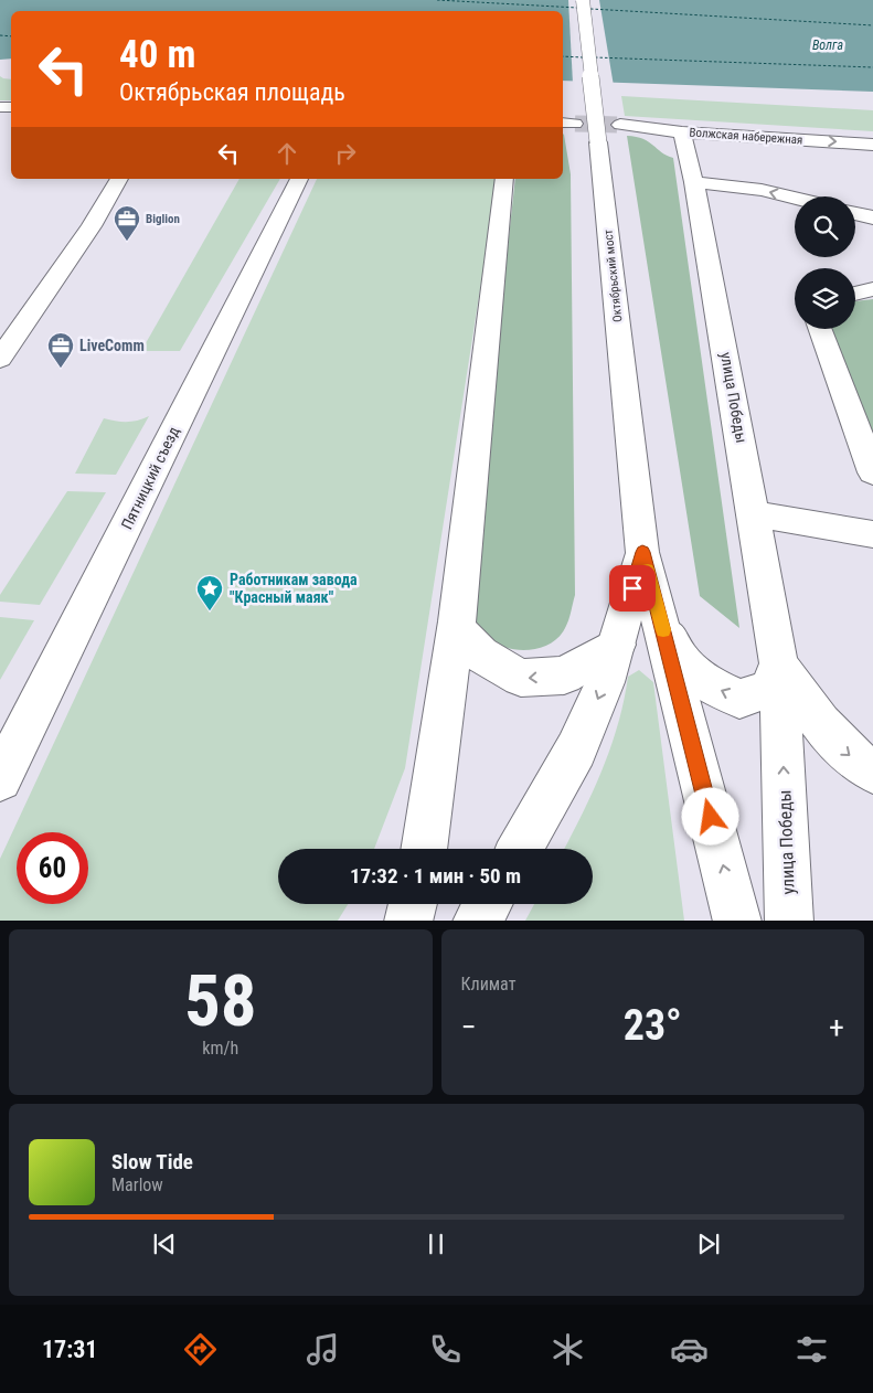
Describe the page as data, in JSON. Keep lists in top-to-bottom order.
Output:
{
  "streets": {
    "street": [
      "Волжская набережная",
      "Октябрьский мост",
      "улица Победы",
      "Пятницкий съезд"
    ]
  },
  "crossings": [
    ["Волжская набережная", "улица Победы"]
  ],
  "water": ["Волга"],
  "places": {
    "office": ["Biglion", "LiveComm"],
    "place": ["Работникам завода \"Красный маяк\""]
  },
  "page": {
    "turn": ["40 m", "Октябрьская площадь"],
    "limit": "60",
    "trip": "17:32 · 1 мин · 50 m",
    "tile": [
      ["58", "km/h"],
      "Климат"
    ],
    "heat": ["−", "23°", "+"],
    "song": ["Slow Tide", "Marlow"],
    "tabs": "17:31"
  }
}
